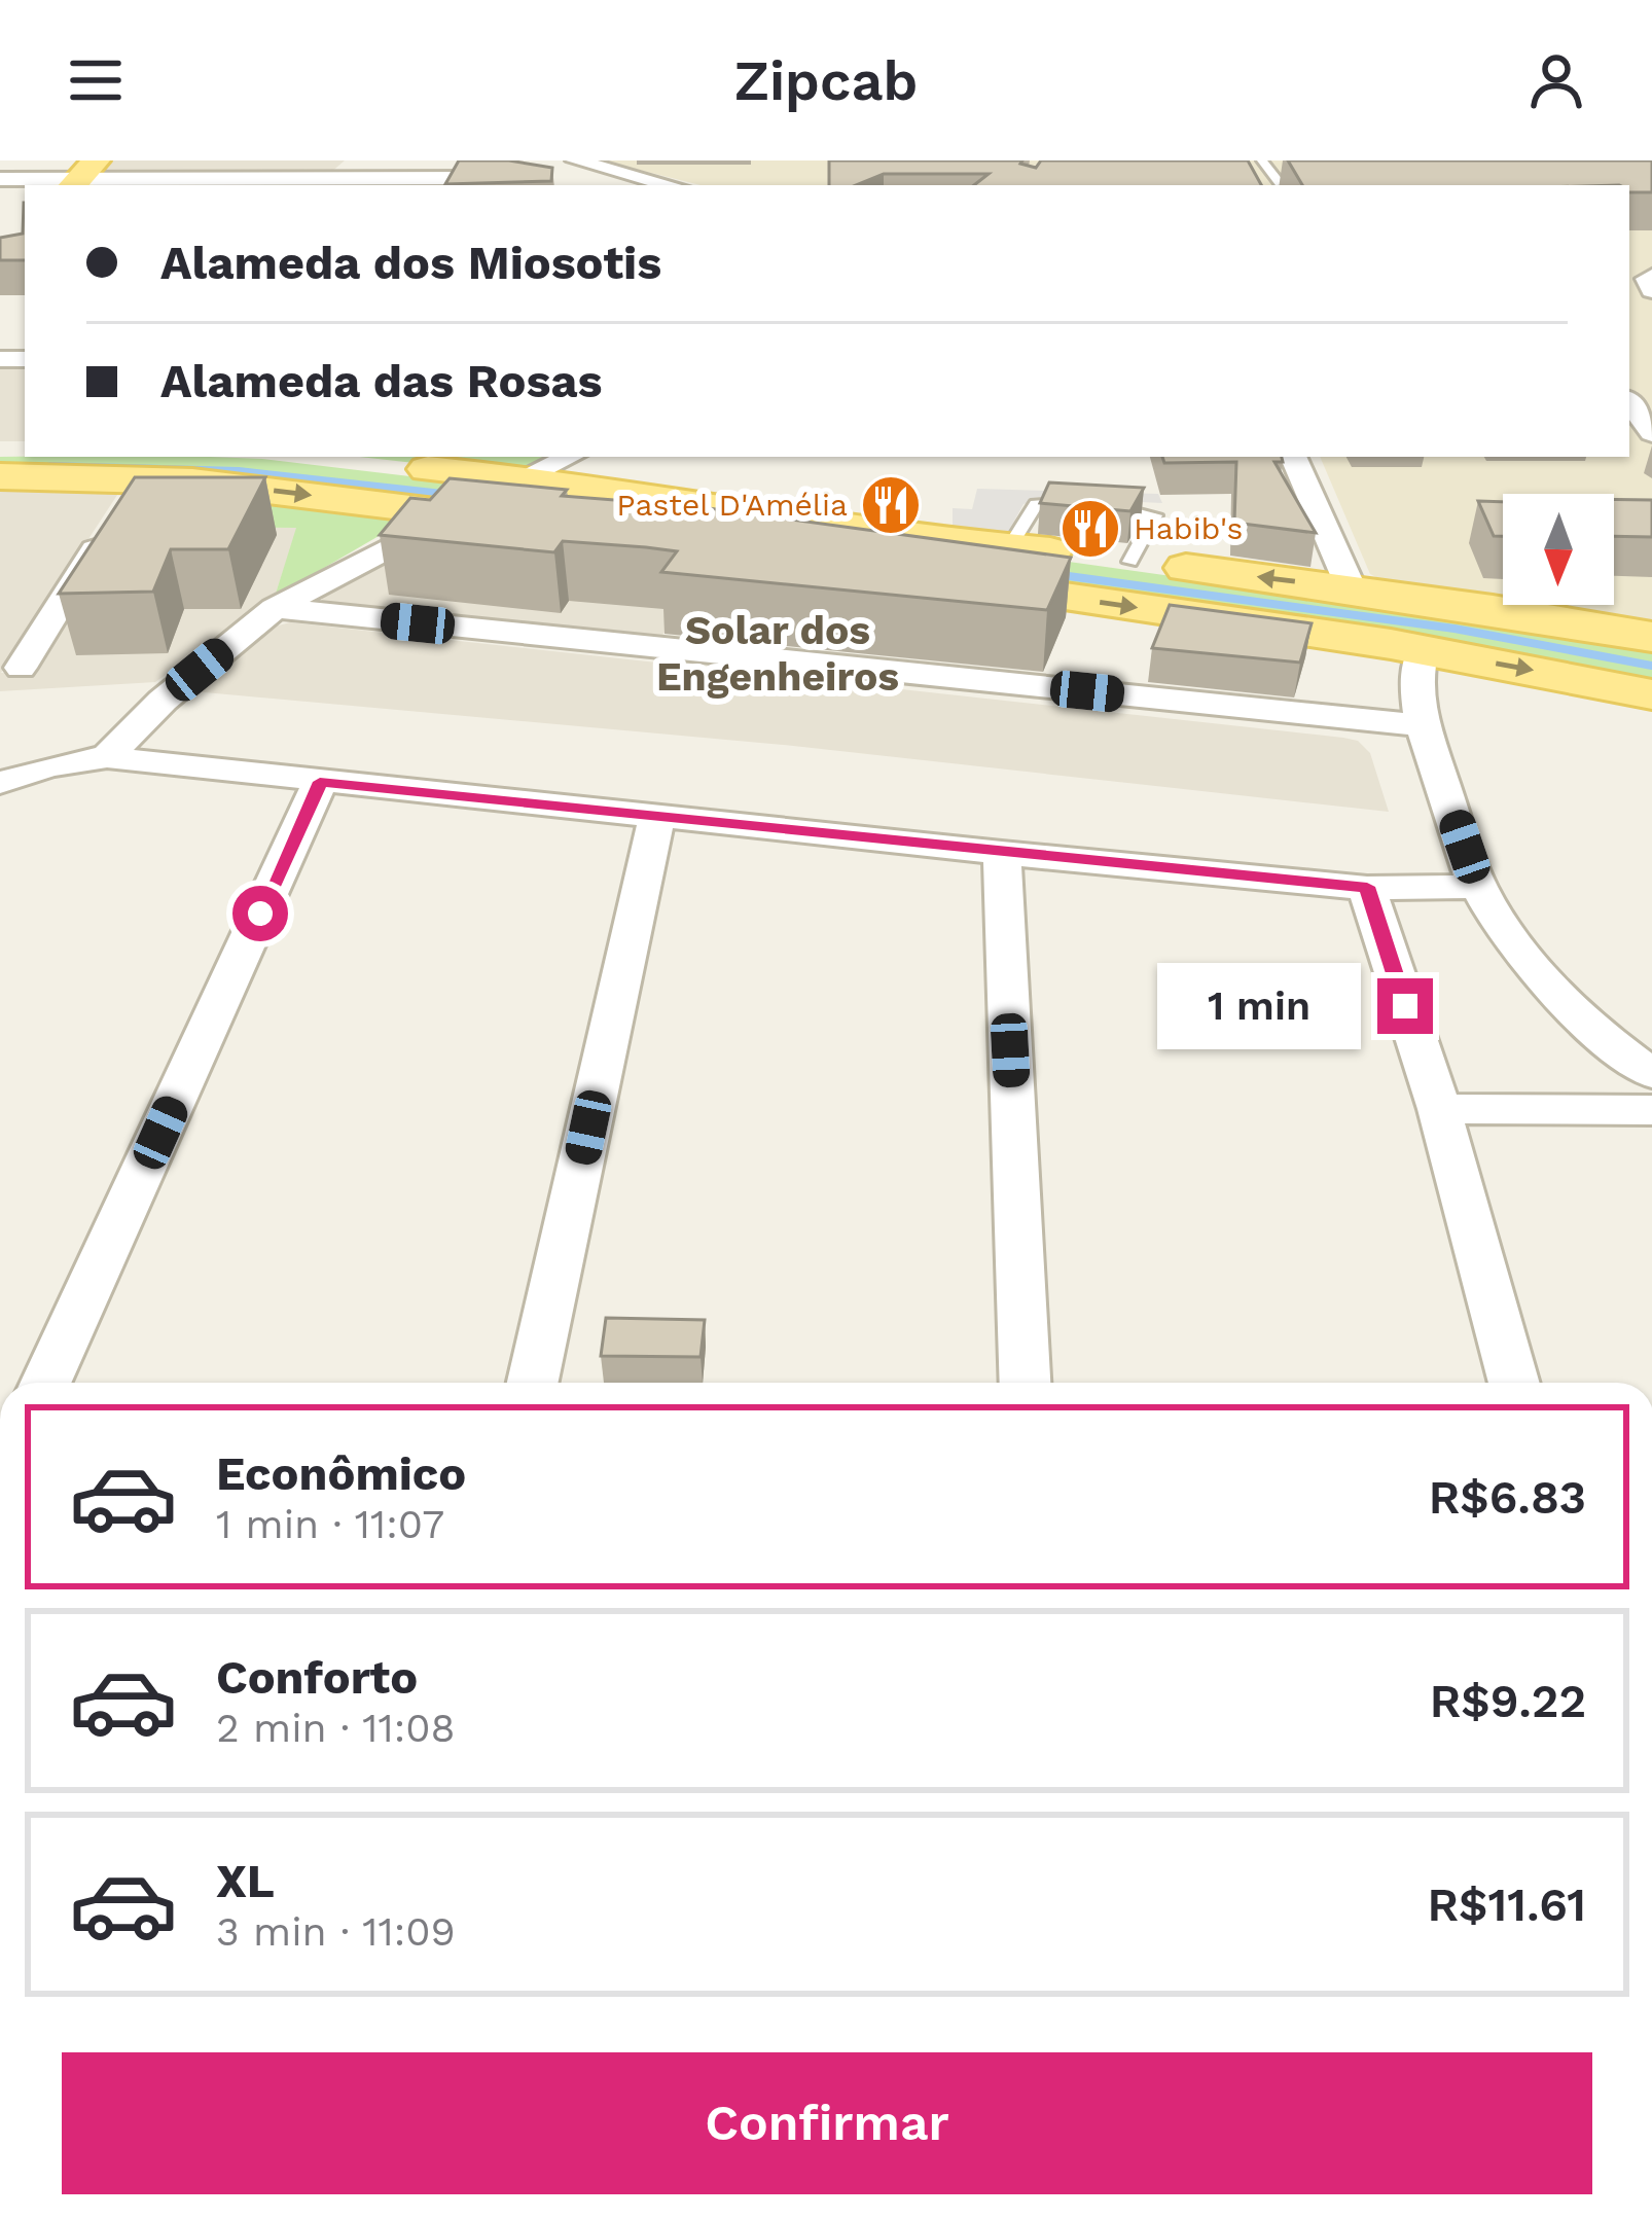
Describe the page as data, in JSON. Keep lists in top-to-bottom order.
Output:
{
  "districts": ["Solar dos Engenheiros"],
  "places": {
    "restaurant": ["Pastel D'Amélia", "Habib's"]
  },
  "north": "bottom",
  "page": {
    "header": "Zipcab",
    "banner": ["Alameda dos Miosotis", "Alameda das Rosas"],
    "bubble": "1 min",
    "list": [
      {
        "name": "Econômico",
        "note": "1 min · 11:07",
        "value": "R$6.83"
      },
      {
        "name": "Conforto",
        "note": "2 min · 11:08",
        "value": "R$9.22"
      },
      {
        "name": "XL",
        "note": "3 min · 11:09",
        "value": "R$11.61"
      }
    ],
    "buttons": "Confirmar"
  }
}
